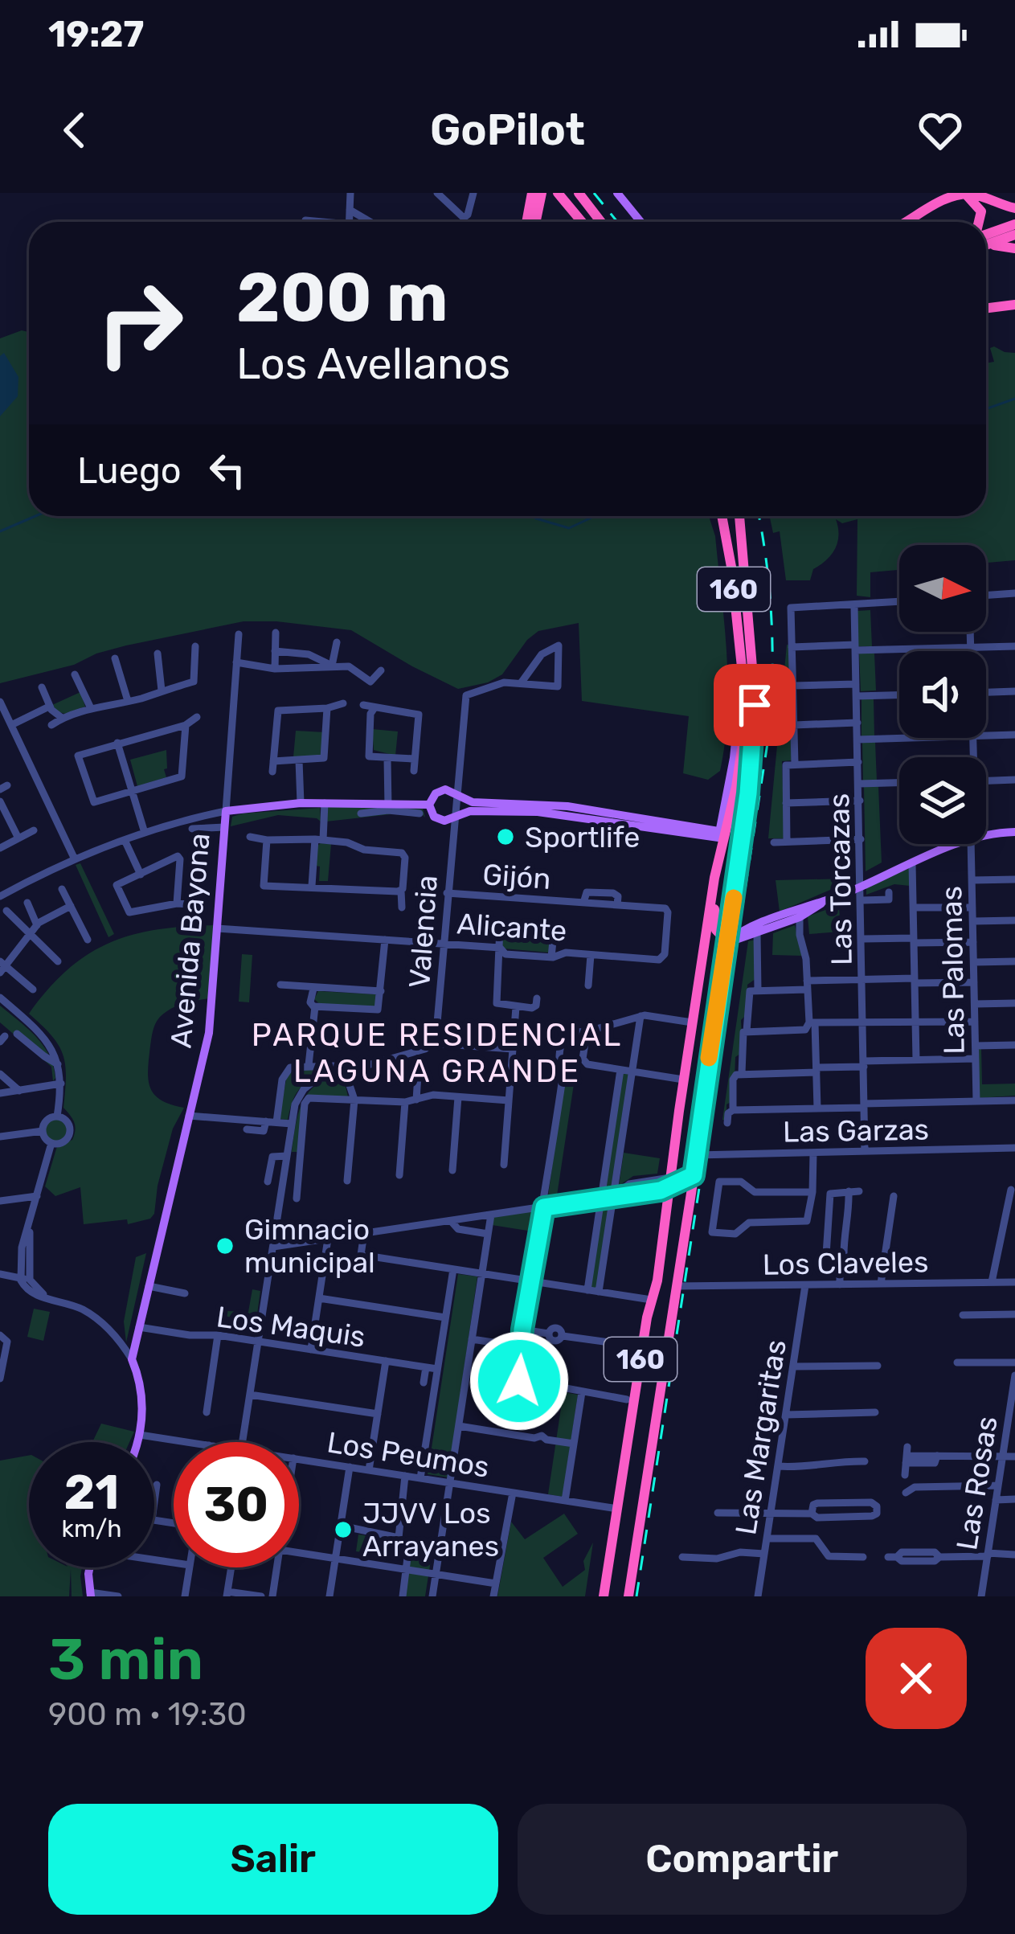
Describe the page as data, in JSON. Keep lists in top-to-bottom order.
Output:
{
  "streets": {
    "highway": ["160"],
    "main road": ["Avenida Bayona"],
    "street": [
      "Gijón",
      "Las Torcazas",
      "Alicante",
      "Valencia",
      "Las Palomas",
      "Las Garzas",
      "Los Claveles",
      "Los Maquis",
      "Las Margaritas",
      "Los Peumos",
      "Las Rosas"
    ]
  },
  "crossings": [
    ["160", "Las Garzas"],
    ["160", "Los Claveles"],
    ["Gijón", "Alicante"],
    ["Gijón", "Valencia"],
    ["Las Torcazas", "Las Garzas"],
    ["Alicante", "Valencia"],
    ["Alicante", "Avenida Bayona"],
    ["Avenida Bayona", "Los Maquis"],
    ["Los Claveles", "Las Margaritas"]
  ],
  "districts": ["PARQUE RESIDENCIAL LAGUNA GRANDE"],
  "places": ["Sportlife", "Gimnacio municipal", "JJVV Los Arrayanes"],
  "north": "right",
  "page": {
    "status": "19:27",
    "header": "GoPilot",
    "turn": ["200 m", "Los Avellanos"],
    "then": "Luego",
    "speed": "21 km/h",
    "limit": "30",
    "heading": ["3 min", "900 m · 19:30"],
    "buttons": ["Salir", "Compartir"]
  }
}
